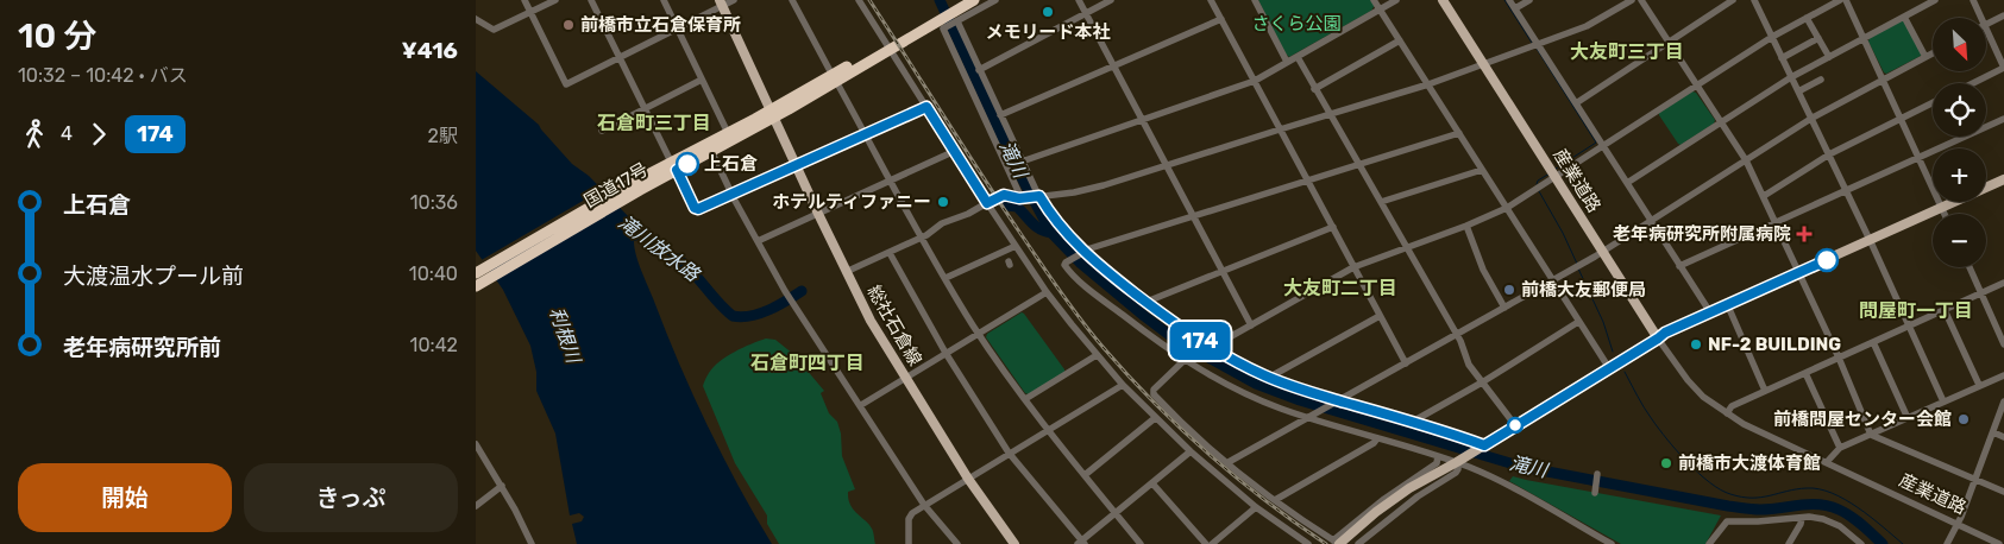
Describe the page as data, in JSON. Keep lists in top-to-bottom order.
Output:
{
  "streets": {
    "highway": ["国道17号"],
    "main road": ["産業道路", "総社石倉線"]
  },
  "crossings": [
    ["国道17号", "総社石倉線"]
  ],
  "districts": [
    "大友町三丁目",
    "石倉町三丁目",
    "大友町二丁目",
    "問屋町一丁目",
    "石倉町四丁目"
  ],
  "water": ["滝川", "滝川放水路", "利根川"],
  "parks": ["さくら公園"],
  "places": {
    "other": [
      "メモリード本社",
      "前橋市立石倉保育所",
      "上石倉",
      "ホテルティファニー",
      "前橋大友郵便局",
      "NF-2 BUILDING",
      "前橋問屋センター会館",
      "前橋市大渡体育館"
    ],
    "health": ["老年病研究所附属病院"]
  },
  "lines": ["bus line 174"],
  "north": "bottom right",
  "page": {
    "heading": ["10 分", "10:32 – 10:42 · バス", "¥416"],
    "on_map": "174",
    "map_buttons": ["+", "−"],
    "legs": ["4", "174", "2駅"],
    "list": [
      {
        "name": "上石倉",
        "value": "10:36"
      },
      {
        "name": "大渡温水プール前",
        "value": "10:40"
      },
      {
        "name": "老年病研究所前",
        "value": "10:42"
      }
    ],
    "buttons": ["開始", "きっぷ"]
  }
}
